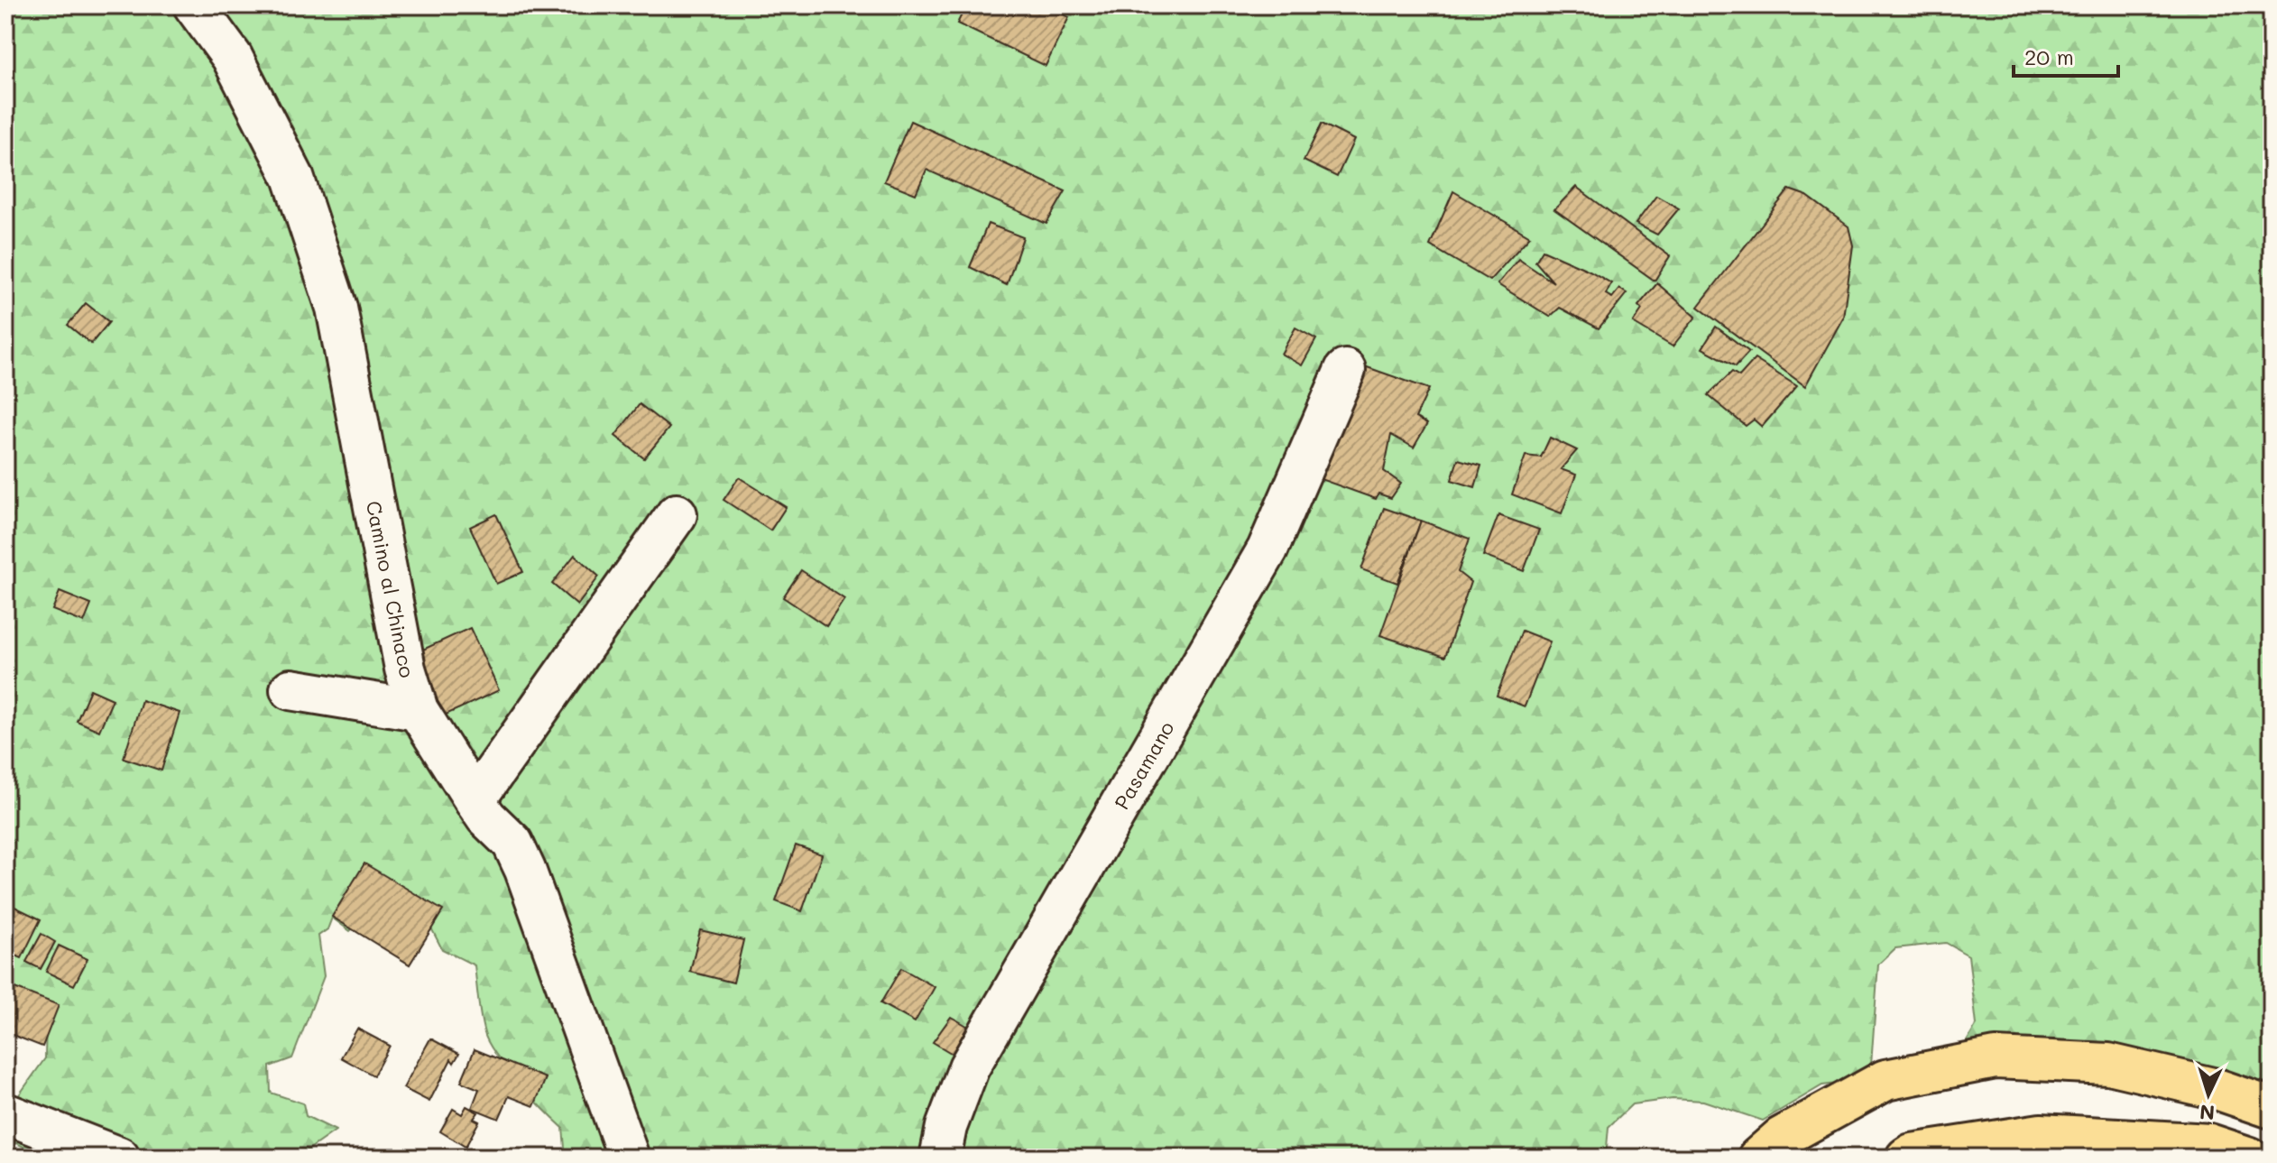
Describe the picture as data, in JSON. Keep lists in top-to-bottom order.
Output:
{
  "streets": {
    "street": ["Camino al Chinaco", "Pasamano"]
  },
  "scale_bar": "20 m",
  "north": "bottom"
}
